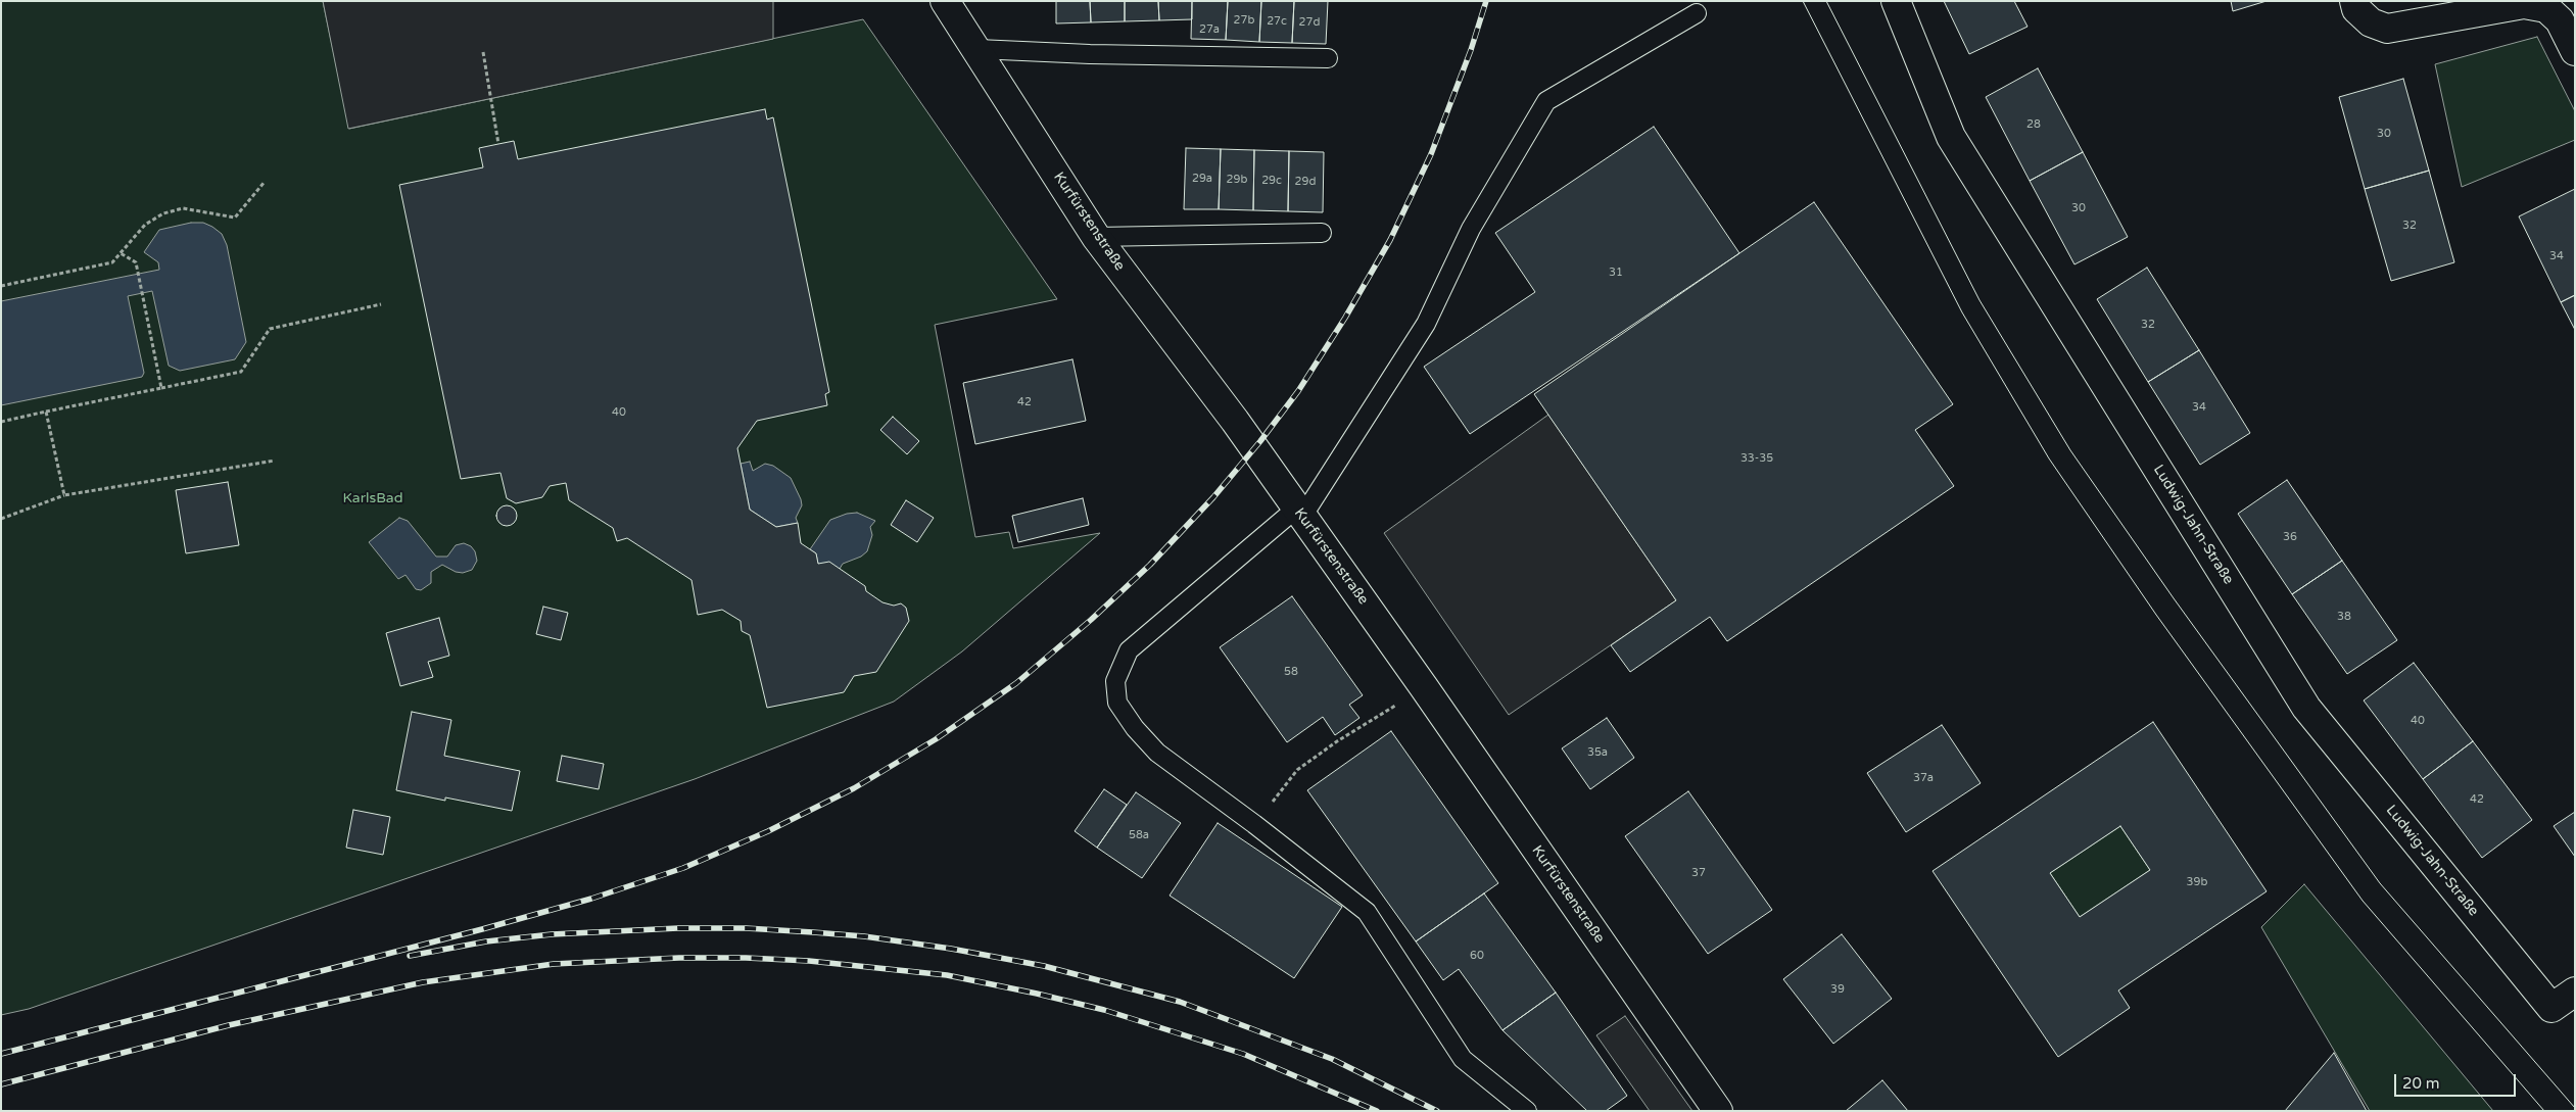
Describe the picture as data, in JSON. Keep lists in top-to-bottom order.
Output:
{
  "streets": {
    "street": ["Kurfürstenstraße", "Ludwig-Jahn-Straße"]
  },
  "parks": ["KarlsBad"],
  "house_numbers": [
    "27b",
    "27c",
    "27d",
    "27a",
    "28",
    "30",
    "29a",
    "29b",
    "29c",
    "29d",
    "30",
    "32",
    "34",
    "31",
    "32",
    "42",
    "34",
    "40",
    "33-35",
    "36",
    "38",
    "58",
    "40",
    "35a",
    "37a",
    "42",
    "58a",
    "37",
    "39b",
    "60",
    "39"
  ],
  "scale_bar": "20 m"
}
